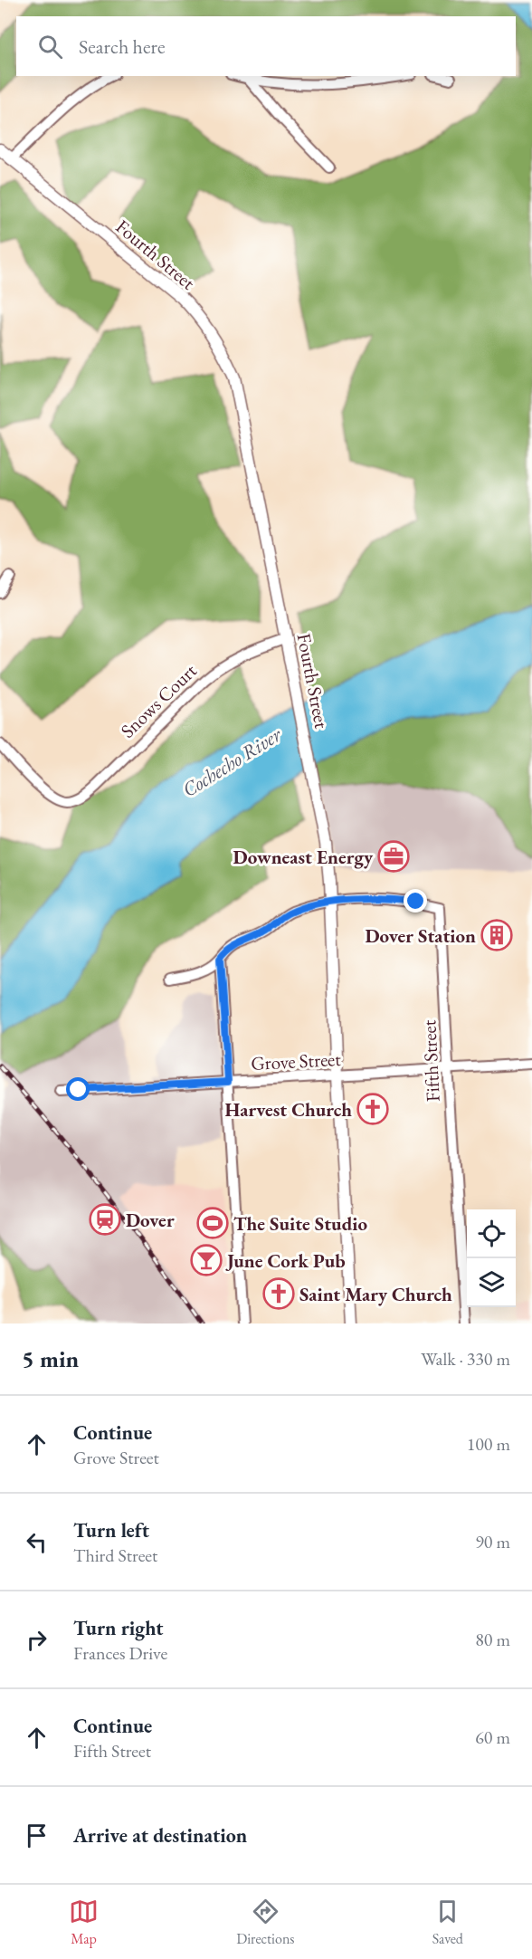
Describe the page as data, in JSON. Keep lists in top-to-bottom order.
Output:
{
  "streets": {
    "street": [
      "Fourth Street",
      "Snows Court",
      "Grove Street",
      "Fifth Street"
    ]
  },
  "crossings": [
    ["Fourth Street", "Snows Court"],
    ["Fourth Street", "Grove Street"],
    ["Fourth Street", "Fifth Street"],
    ["Grove Street", "Fifth Street"]
  ],
  "water": ["Cochecho River"],
  "places": {
    "office": ["Downeast Energy"],
    "building": ["Dover Station"],
    "church": ["Harvest Church", "Saint Mary Church"],
    "station": ["Dover"],
    "sports": ["The Suite Studio"],
    "bar": ["June Cork Pub"]
  },
  "page": {
    "search": "Search here",
    "heading": ["5 min", "Walk · 330 m"],
    "list": [
      ["Continue", "Grove Street", "100 m"],
      ["Turn left", "Third Street", "90 m"],
      ["Turn right", "Frances Drive", "80 m"],
      ["Continue", "Fifth Street", "60 m"],
      "Arrive at destination"
    ],
    "nav": ["Map", "Directions", "Saved"]
  }
}
